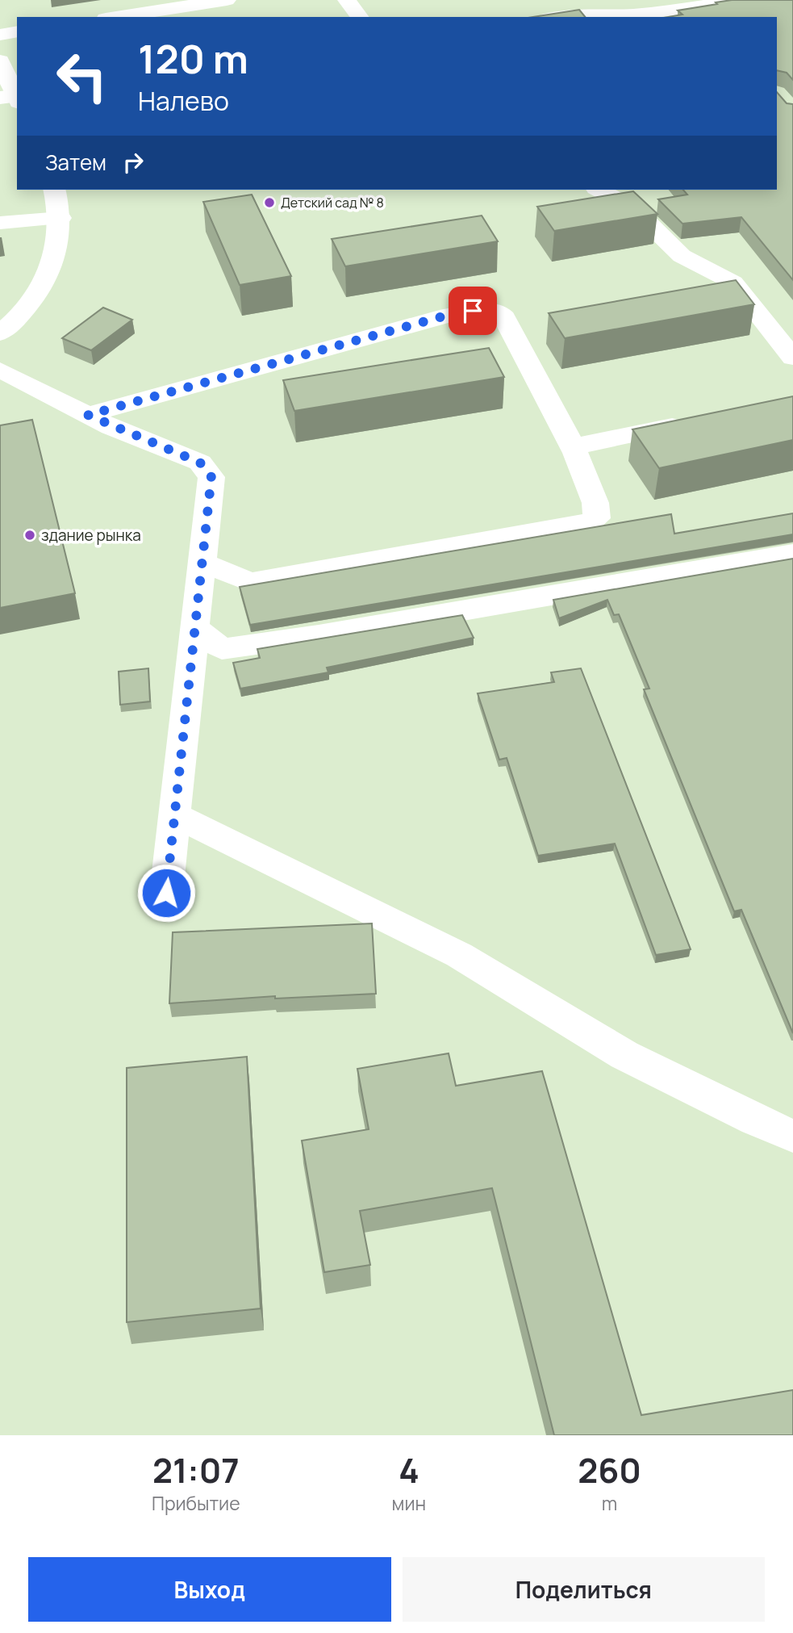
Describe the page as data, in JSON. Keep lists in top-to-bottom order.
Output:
{
  "places": ["Детский сад № 8", "здание рынка"],
  "page": {
    "turn": ["120 m", "Налево"],
    "then": "Затем",
    "eta": [
      "21:07",
      "Прибытие",
      "4",
      "мин",
      "260",
      "m"
    ],
    "buttons": ["Выход", "Поделиться"]
  }
}
